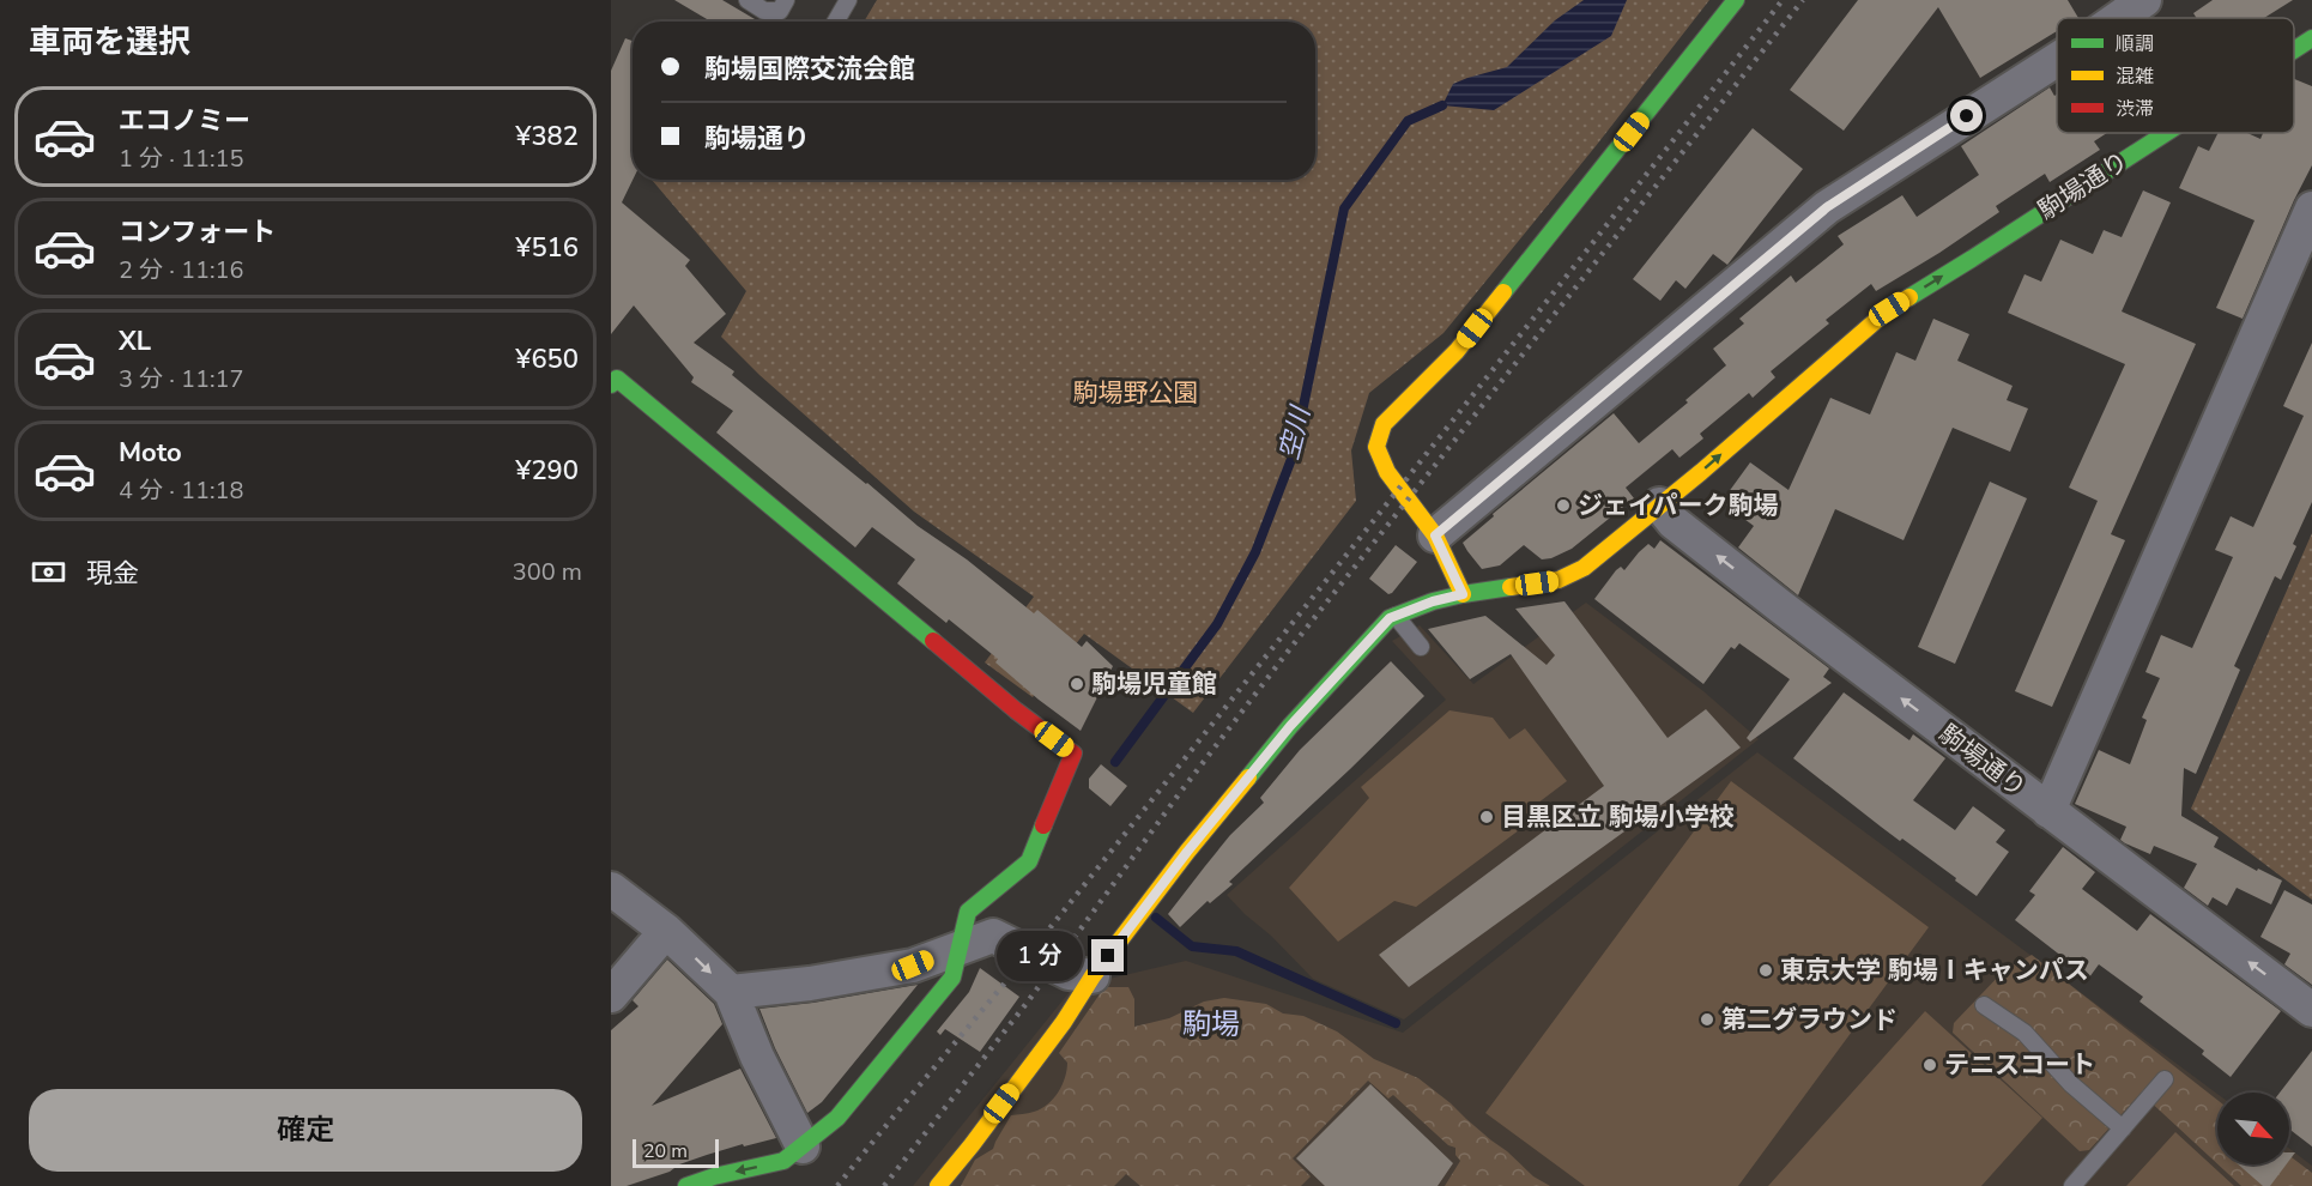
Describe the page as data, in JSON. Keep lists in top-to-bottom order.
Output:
{
  "streets": {
    "street": ["駒場通り"]
  },
  "districts": ["駒場"],
  "water": ["空川"],
  "parks": ["駒場野公園"],
  "places": [
    "ジェイパーク駒場",
    "駒場児童館",
    "目黒区立 駒場小学校",
    "東京大学 駒場Ⅰキャンパス",
    "第二グラウンド",
    "テニスコート"
  ],
  "legend": ["順調", "混雑", "渋滞"],
  "scale_bar": "20 m",
  "north": "bottom right",
  "page": {
    "heading": "車両を選択",
    "banner": ["駒場国際交流会館", "駒場通り"],
    "list": [
      {
        "name": "エコノミー",
        "note": "1 分 · 11:15",
        "value": "¥382"
      },
      {
        "name": "コンフォート",
        "note": "2 分 · 11:16",
        "value": "¥516"
      },
      {
        "name": "XL",
        "note": "3 分 · 11:17",
        "value": "¥650"
      },
      {
        "name": "Moto",
        "note": "4 分 · 11:18",
        "value": "¥290"
      }
    ],
    "pay": ["現金", "300 m"],
    "bubble": "1 分",
    "buttons": "確定",
    "scale": "20 m"
  }
}
